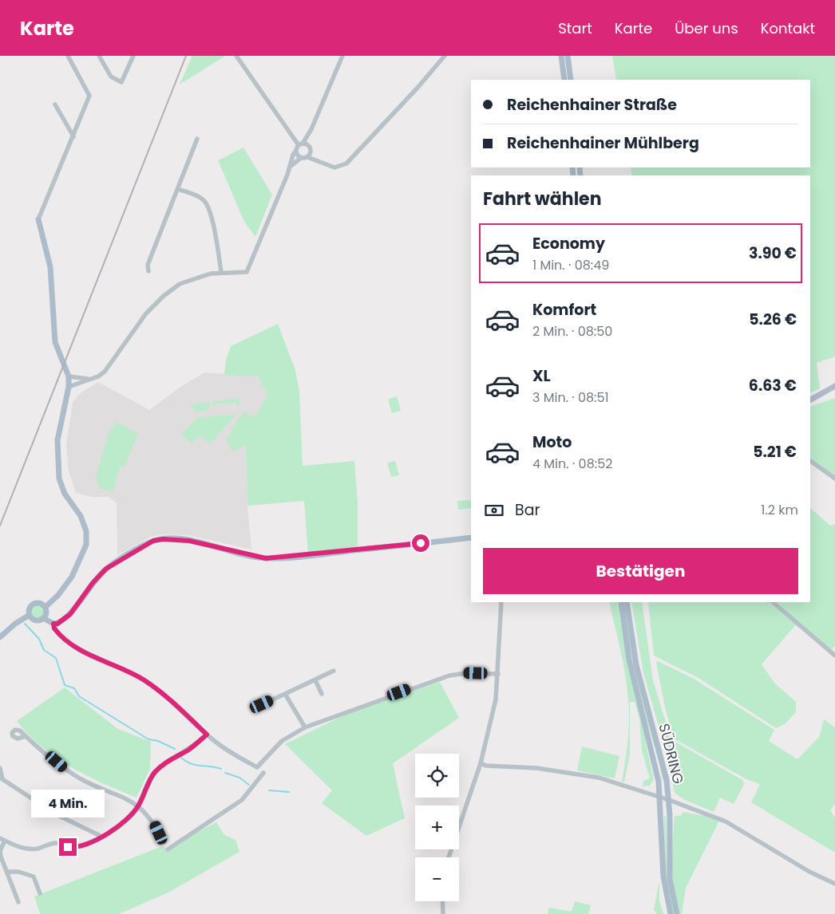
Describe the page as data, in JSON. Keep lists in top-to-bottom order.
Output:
{
  "streets": {
    "main road": ["SÜDRING"]
  },
  "page": {
    "header": "Karte",
    "nav": [
      "Start",
      "Karte",
      "Über uns",
      "Kontakt"
    ],
    "banner": ["Reichenhainer Straße", "Reichenhainer Mühlberg"],
    "heading": "Fahrt wählen",
    "list": [
      {
        "name": "Economy",
        "note": "1 Min. · 08:49",
        "value": "3.90 €"
      },
      {
        "name": "Komfort",
        "note": "2 Min. · 08:50",
        "value": "5.26 €"
      },
      {
        "name": "XL",
        "note": "3 Min. · 08:51",
        "value": "6.63 €"
      },
      {
        "name": "Moto",
        "note": "4 Min. · 08:52",
        "value": "5.21 €"
      }
    ],
    "pay": ["Bar", "1.2 km"],
    "buttons": "Bestätigen",
    "map_buttons": ["+", "−"],
    "bubble": "4 Min."
  }
}
